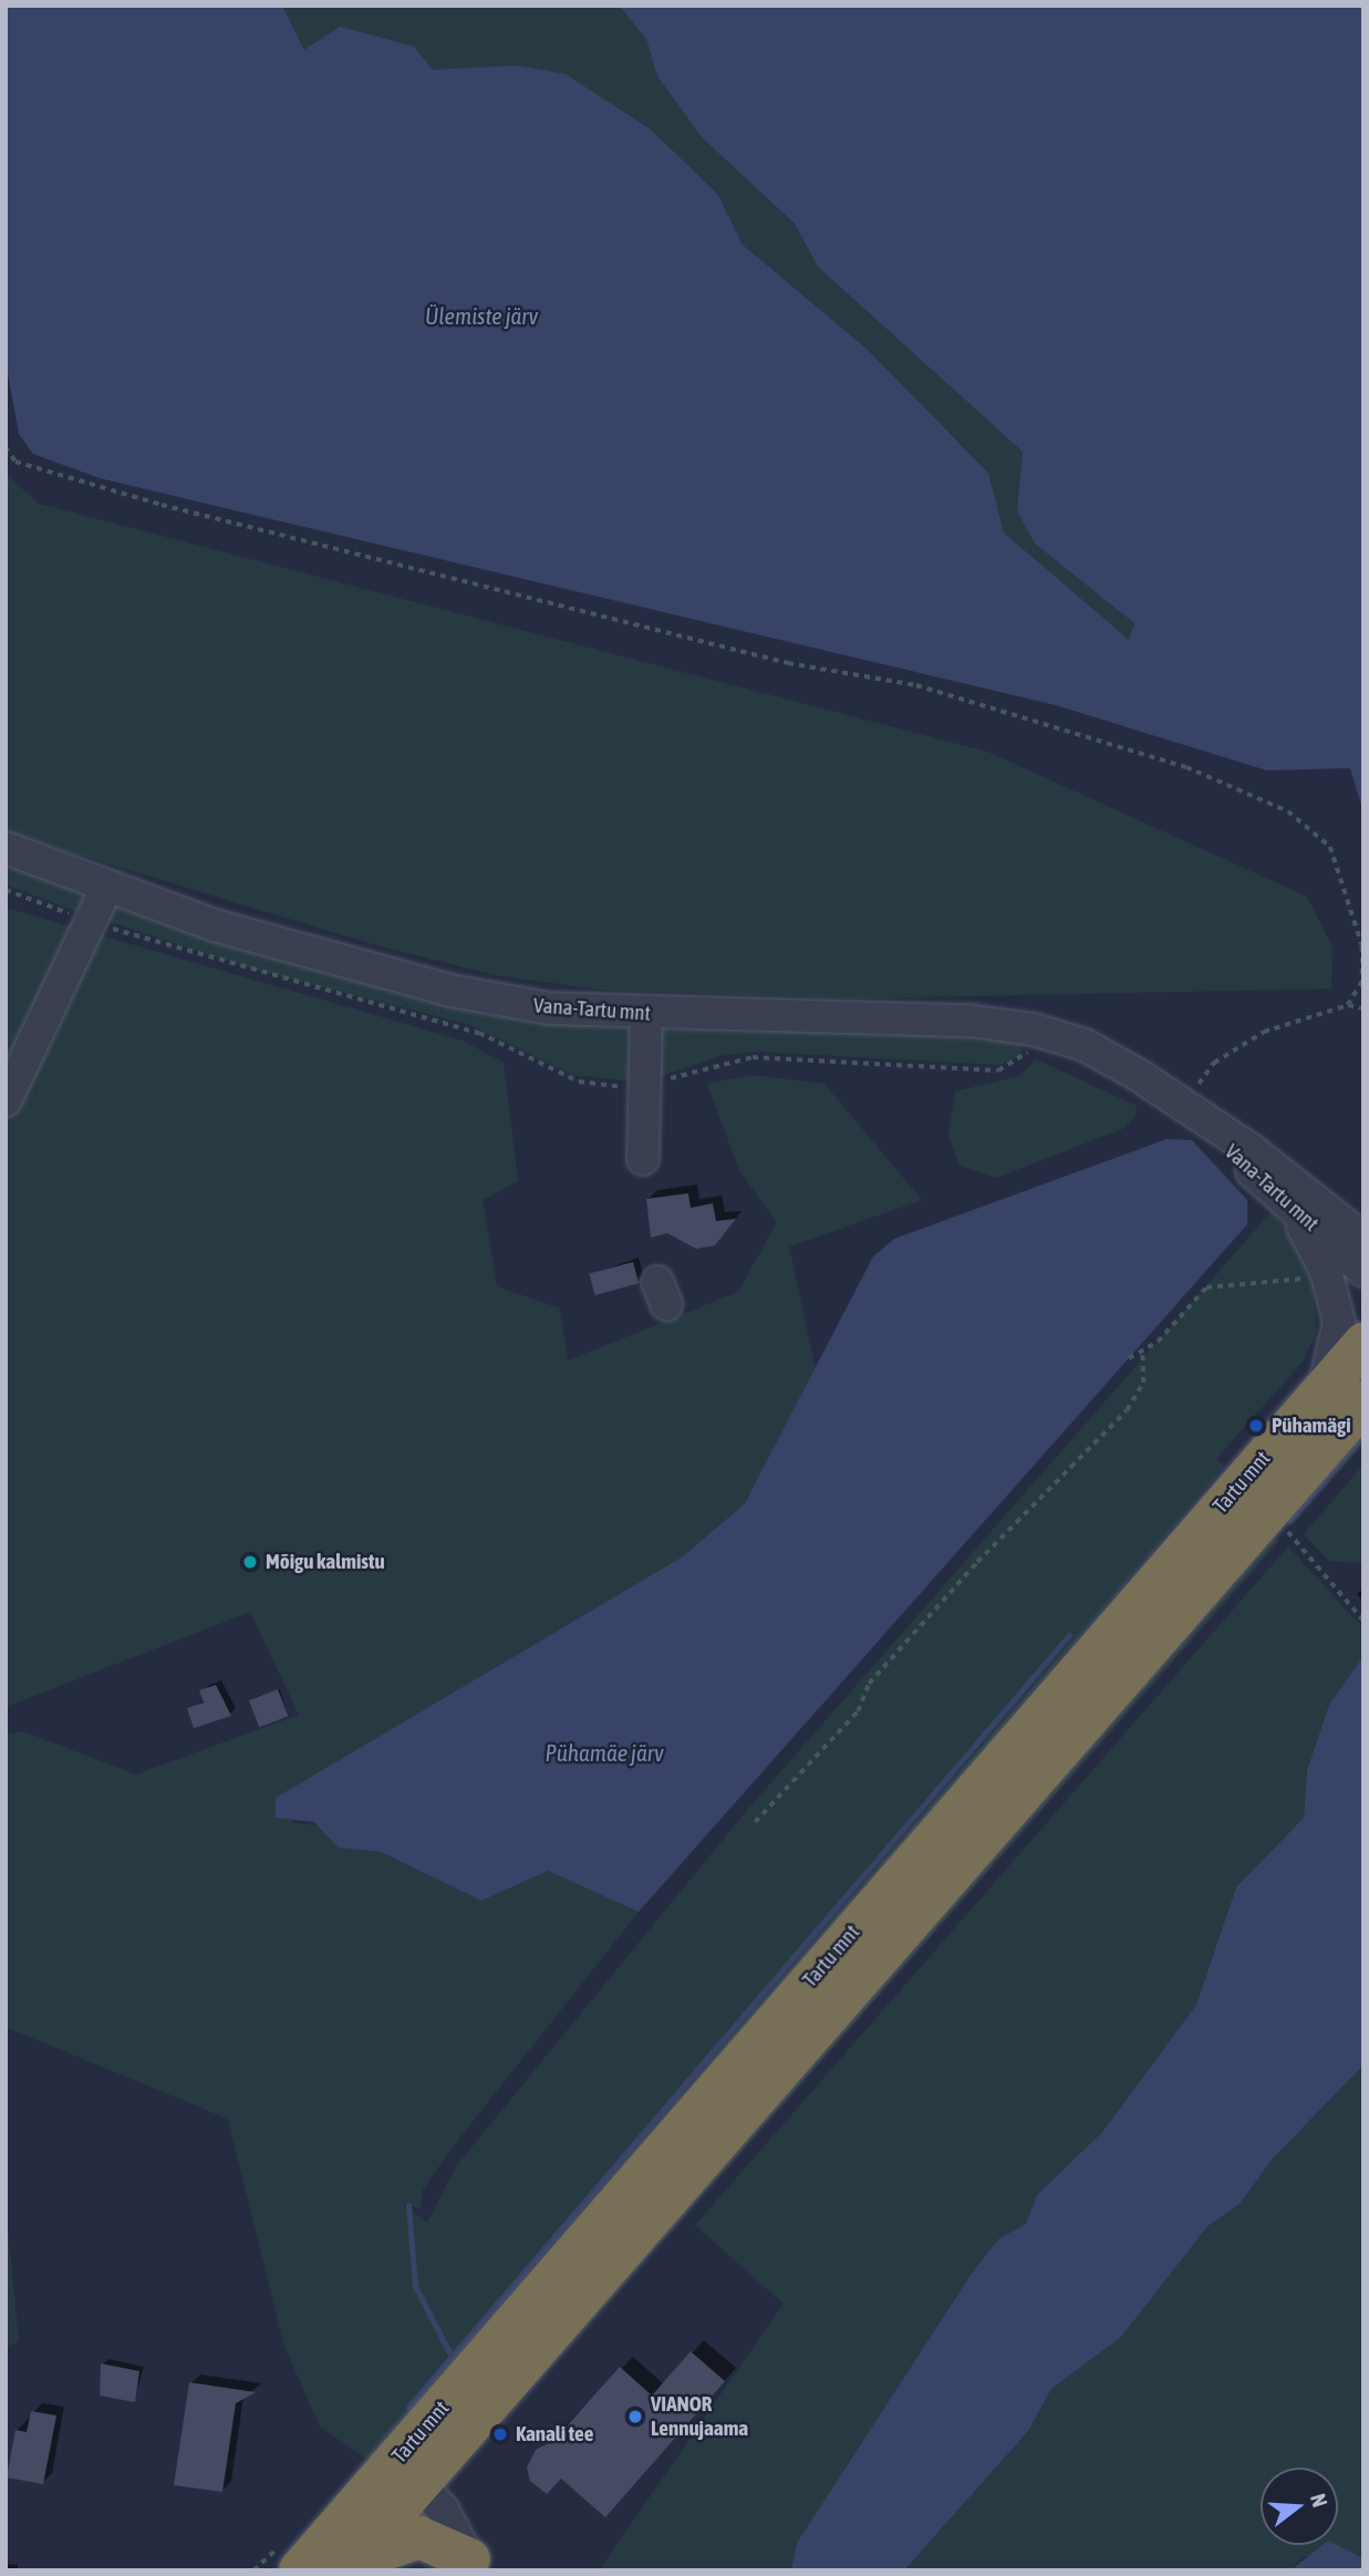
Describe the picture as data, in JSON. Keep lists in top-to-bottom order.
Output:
{
  "streets": {
    "highway": ["Tartu mnt"],
    "street": ["Vana-Tartu mnt"]
  },
  "water": ["Ülemiste järv", "Pühamäe järv"],
  "places": [
    "Pühamägi",
    "Mõigu kalmistu",
    "VIANOR Lennujaama",
    "Kanali tee"
  ],
  "north": "right"
}
